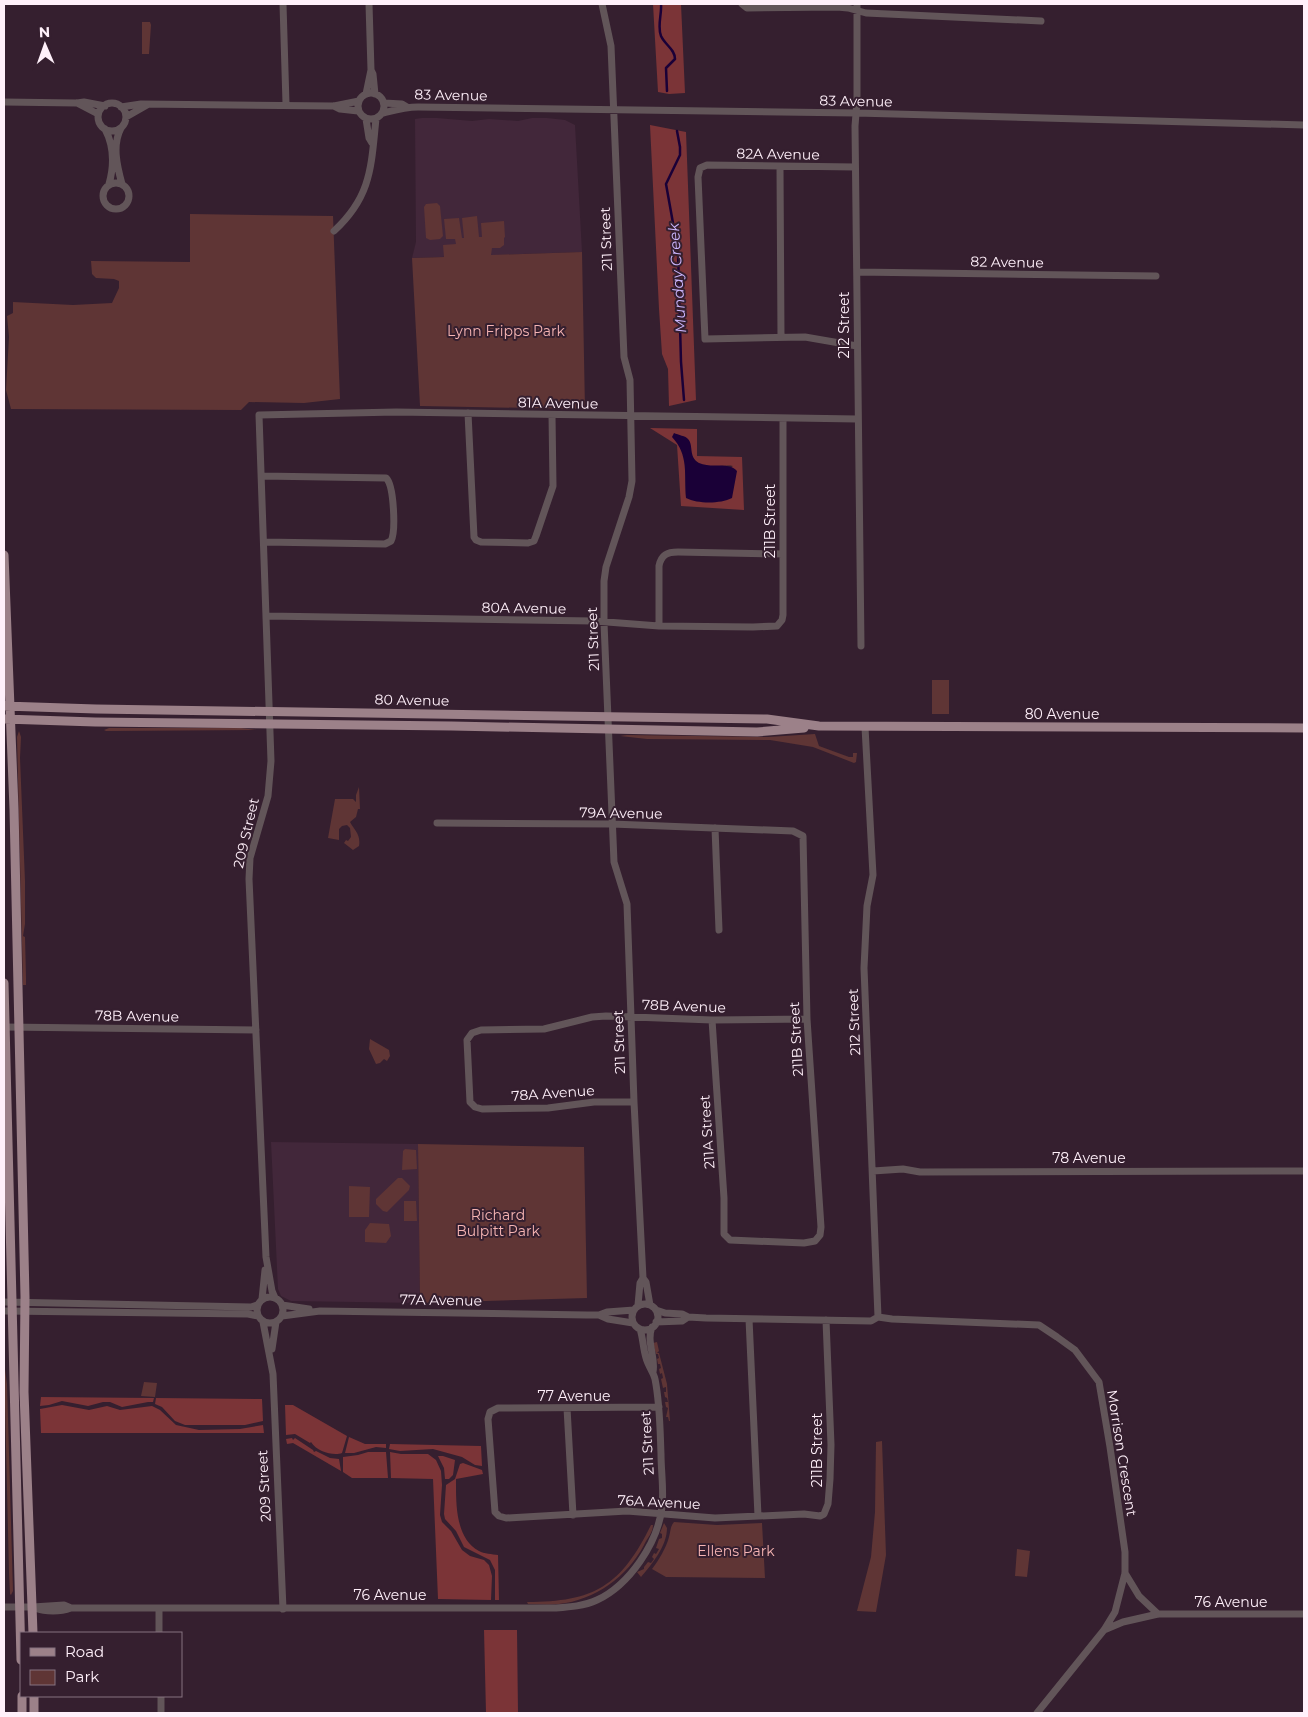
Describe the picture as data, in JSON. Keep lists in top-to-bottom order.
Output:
{
  "streets": {
    "main road": ["80 Avenue"],
    "street": [
      "83 Avenue",
      "82A Avenue",
      "211 Street",
      "82 Avenue",
      "212 Street",
      "81A Avenue",
      "211B Street",
      "80A Avenue",
      "79A Avenue",
      "209 Street",
      "78B Avenue",
      "78A Avenue",
      "211A Street",
      "78 Avenue",
      "77A Avenue",
      "77 Avenue",
      "Morrison Crescent",
      "76A Avenue",
      "76 Avenue"
    ]
  },
  "crossings": [
    ["83 Avenue", "211 Street"],
    ["83 Avenue", "212 Street"],
    ["82A Avenue", "212 Street"],
    ["211 Street", "81A Avenue"],
    ["211 Street", "80A Avenue"],
    ["211 Street", "80 Avenue"],
    ["211 Street", "79A Avenue"],
    ["211 Street", "78B Avenue"],
    ["211 Street", "78A Avenue"],
    ["211 Street", "77A Avenue"],
    ["211 Street", "77 Avenue"],
    ["211 Street", "76A Avenue"],
    ["211 Street", "76 Avenue"],
    ["82 Avenue", "212 Street"],
    ["212 Street", "81A Avenue"],
    ["212 Street", "80 Avenue"],
    ["212 Street", "78 Avenue"],
    ["212 Street", "Morrison Crescent"],
    ["81A Avenue", "211B Street"],
    ["81A Avenue", "209 Street"],
    ["211B Street", "80A Avenue"],
    ["211B Street", "79A Avenue"],
    ["211B Street", "78B Avenue"],
    ["211B Street", "211A Street"],
    ["211B Street", "76A Avenue"],
    ["80A Avenue", "209 Street"],
    ["80 Avenue", "209 Street"],
    ["209 Street", "78B Avenue"],
    ["209 Street", "77A Avenue"],
    ["209 Street", "76 Avenue"],
    ["78B Avenue", "78A Avenue"],
    ["78B Avenue", "211A Street"],
    ["77 Avenue", "76A Avenue"],
    ["Morrison Crescent", "76 Avenue"],
    ["76A Avenue", "76 Avenue"]
  ],
  "water": ["Munday Creek"],
  "parks": ["Lynn Fripps Park", "Richard Bulpitt Park", "Ellens Park"],
  "legend": ["Road", "Park"],
  "north": "top"
}
